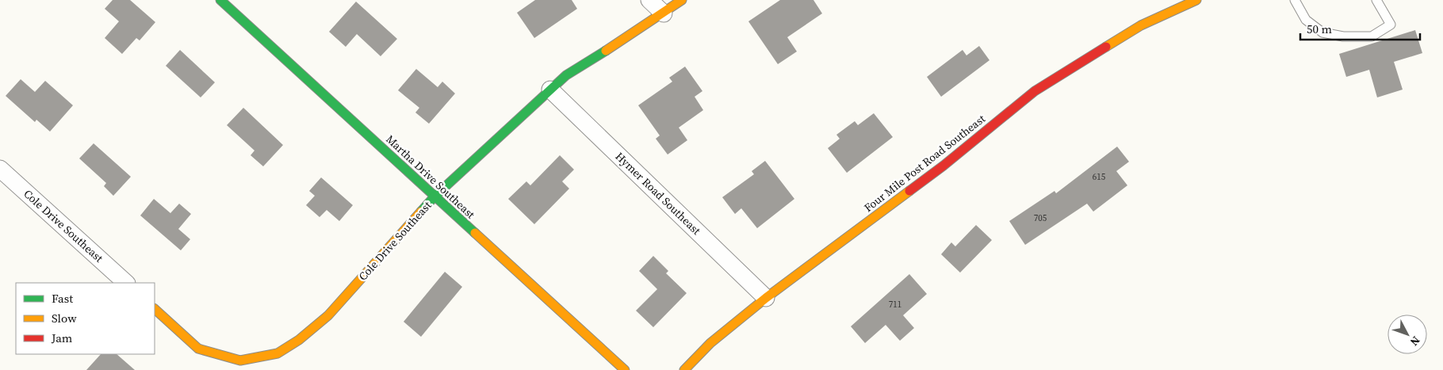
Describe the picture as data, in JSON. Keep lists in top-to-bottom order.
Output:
{
  "streets": {
    "street": [
      "Four Mile Post Road Southeast",
      "Martha Drive Southeast",
      "Hymer Road Southeast",
      "Cole Drive Southeast"
    ]
  },
  "crossings": [
    ["Four Mile Post Road Southeast", "Hymer Road Southeast"],
    ["Martha Drive Southeast", "Cole Drive Southeast"],
    ["Hymer Road Southeast", "Cole Drive Southeast"]
  ],
  "house_numbers": ["615", "705", "711"],
  "legend": ["Fast", "Slow", "Jam"],
  "scale_bar": "50 m",
  "north": "bottom right"
}
